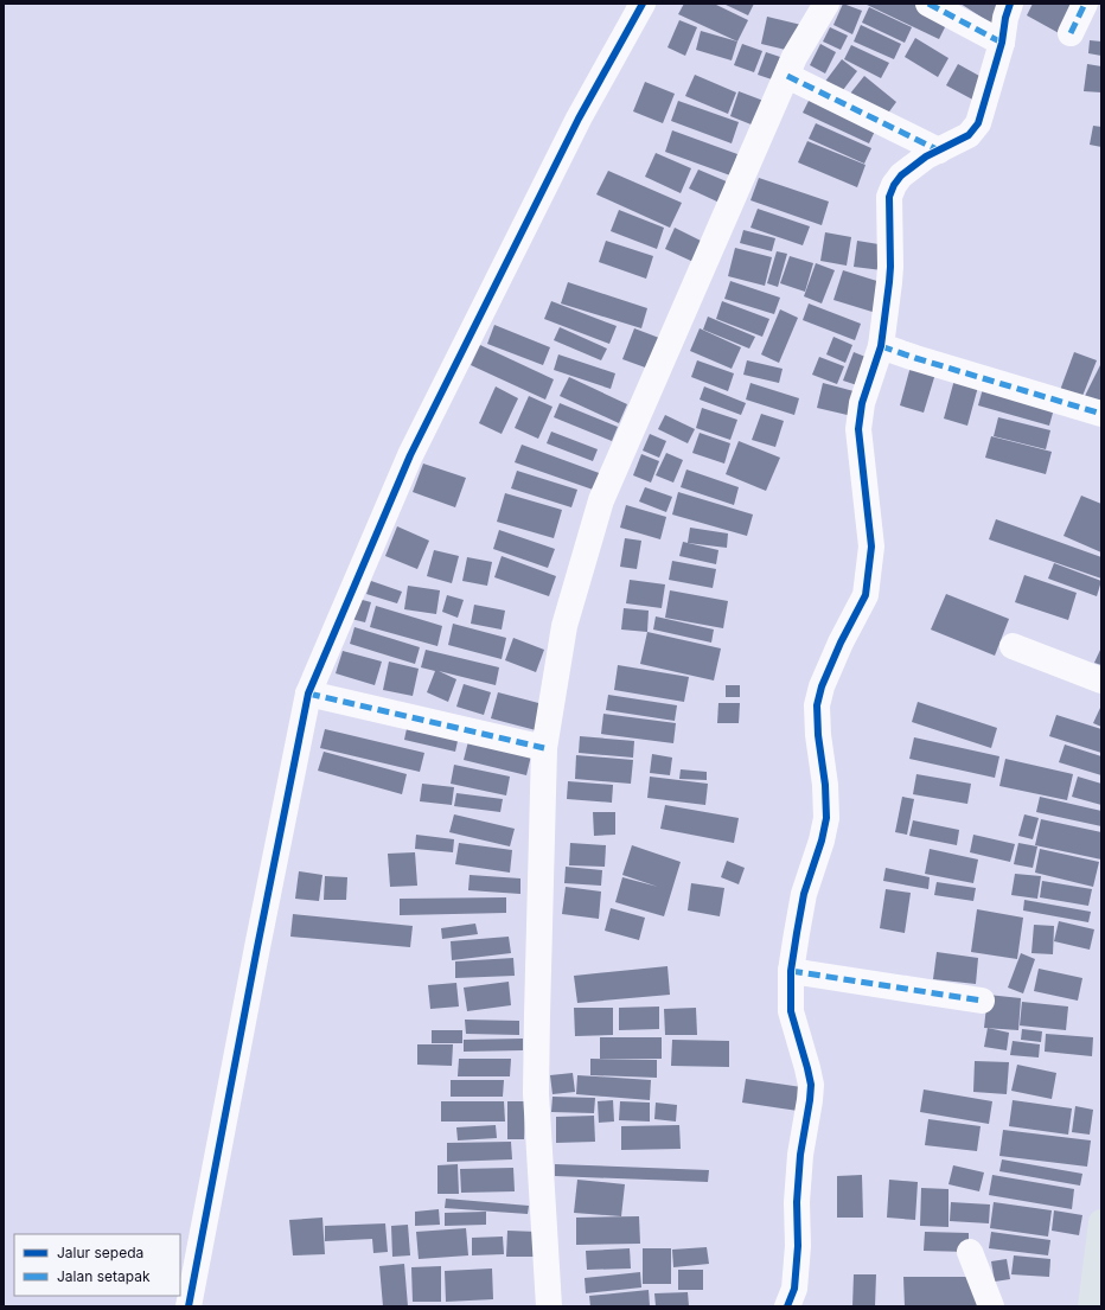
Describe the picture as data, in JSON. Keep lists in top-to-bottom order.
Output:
{
  "legend": ["Jalur sepeda", "Jalan setapak"]
}
